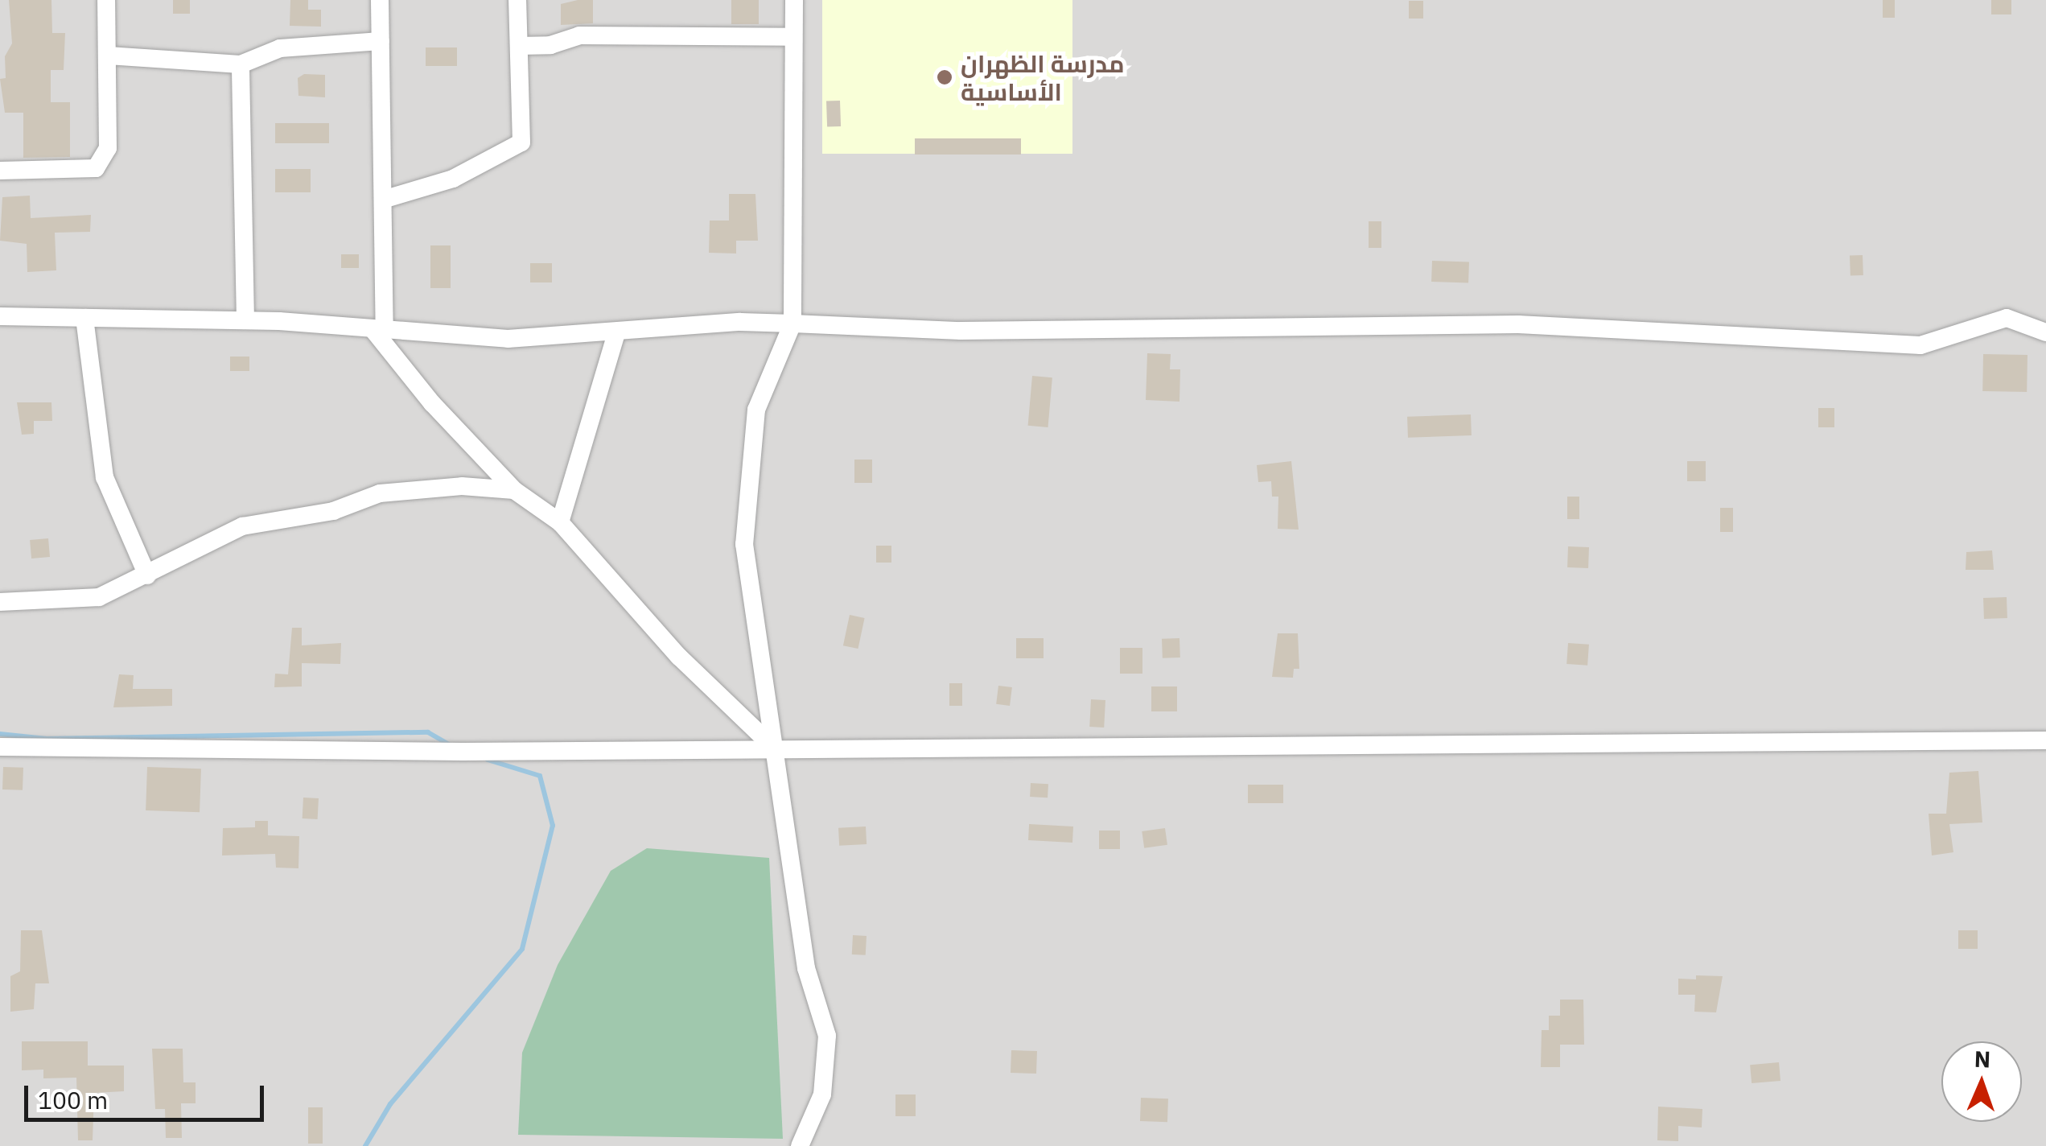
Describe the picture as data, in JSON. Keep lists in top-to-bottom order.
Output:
{
  "places": ["مدرسة الظهران الأساسية"],
  "scale_bar": "100 m",
  "north": "top"
}
